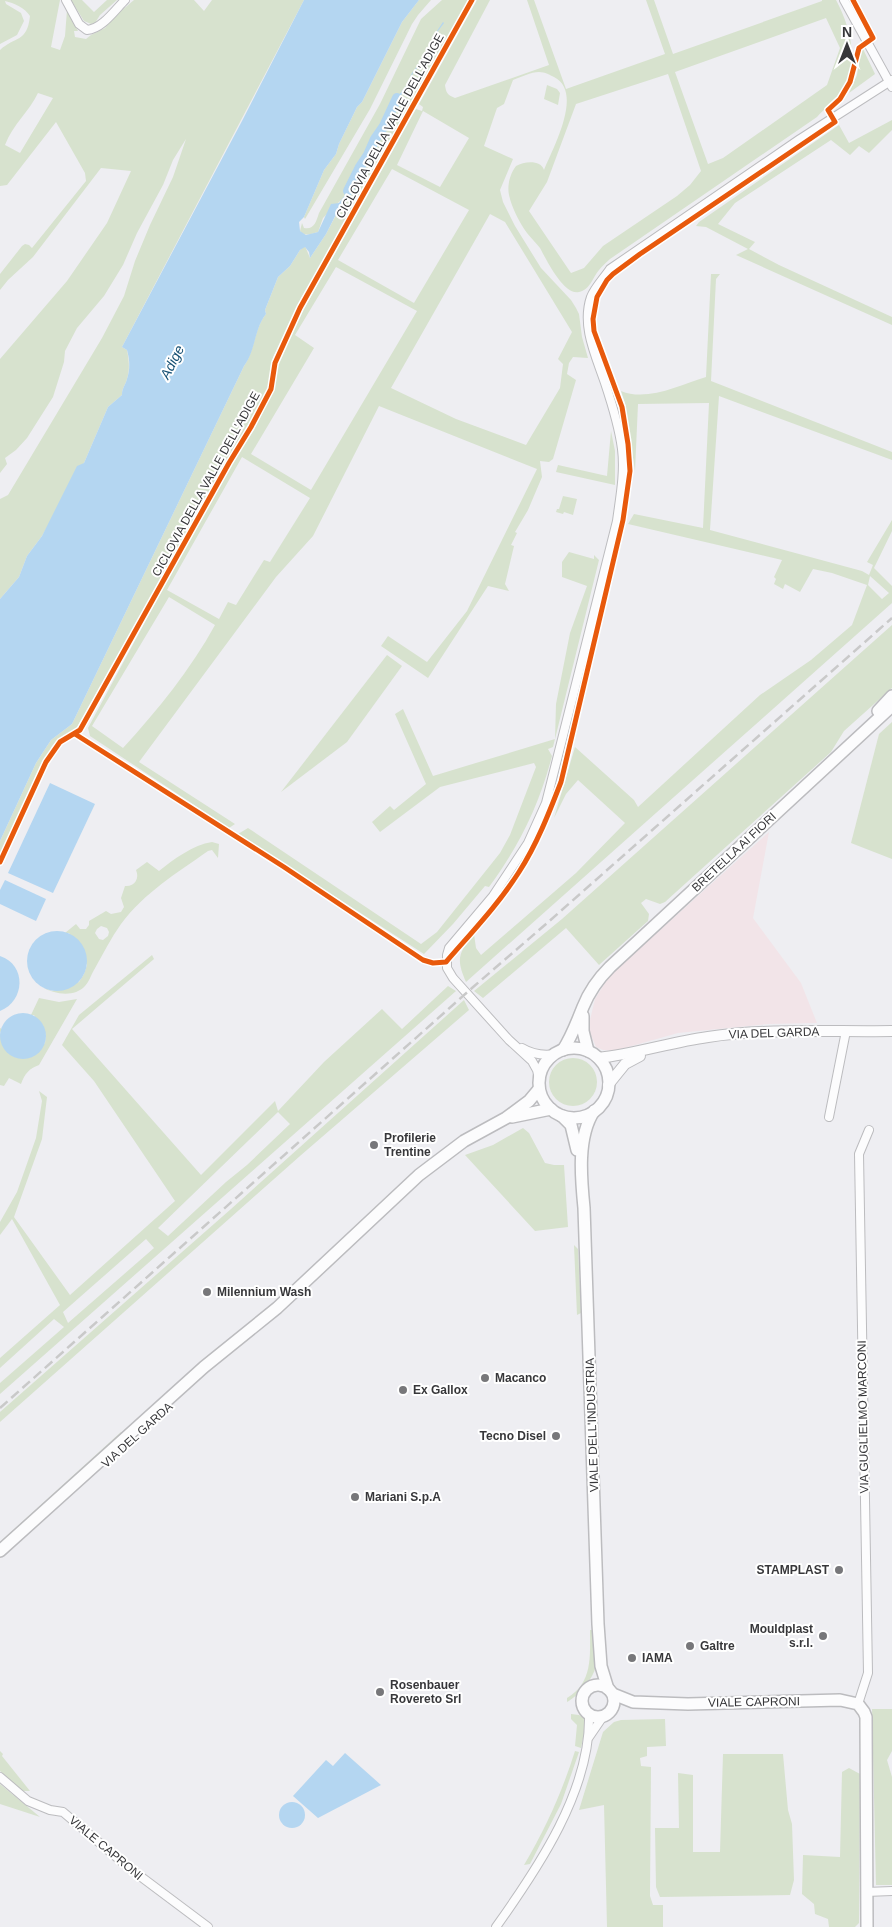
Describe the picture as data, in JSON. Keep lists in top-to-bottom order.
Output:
{
  "streets": {
    "main road": [
      "BRETELLA AI FIORI",
      "VIA DEL GARDA",
      "VIALE DELL'INDUSTRIA",
      "VIALE CAPRONI"
    ],
    "street": ["VIA GUGLIELMO MARCONI"],
    "cycle path": ["CICLOVIA DELLA VALLE DELL'ADIGE"]
  },
  "crossings": [
    ["BRETELLA AI FIORI", "VIA DEL GARDA"],
    ["BRETELLA AI FIORI", "VIALE DELL'INDUSTRIA"],
    ["VIA DEL GARDA", "VIALE DELL'INDUSTRIA"],
    ["VIA GUGLIELMO MARCONI", "VIALE CAPRONI"],
    ["VIALE DELL'INDUSTRIA", "VIALE CAPRONI"]
  ],
  "water": ["Adige"],
  "places": [
    "Profilerie Trentine",
    "Milennium Wash",
    "Macanco",
    "Ex Gallox",
    "Tecno Disel",
    "Mariani S.p.A",
    "STAMPLAST",
    "Mouldplast s.r.l.",
    "Galtre",
    "IAMA",
    "Rosenbauer Rovereto Srl"
  ],
  "north": "top"
}
